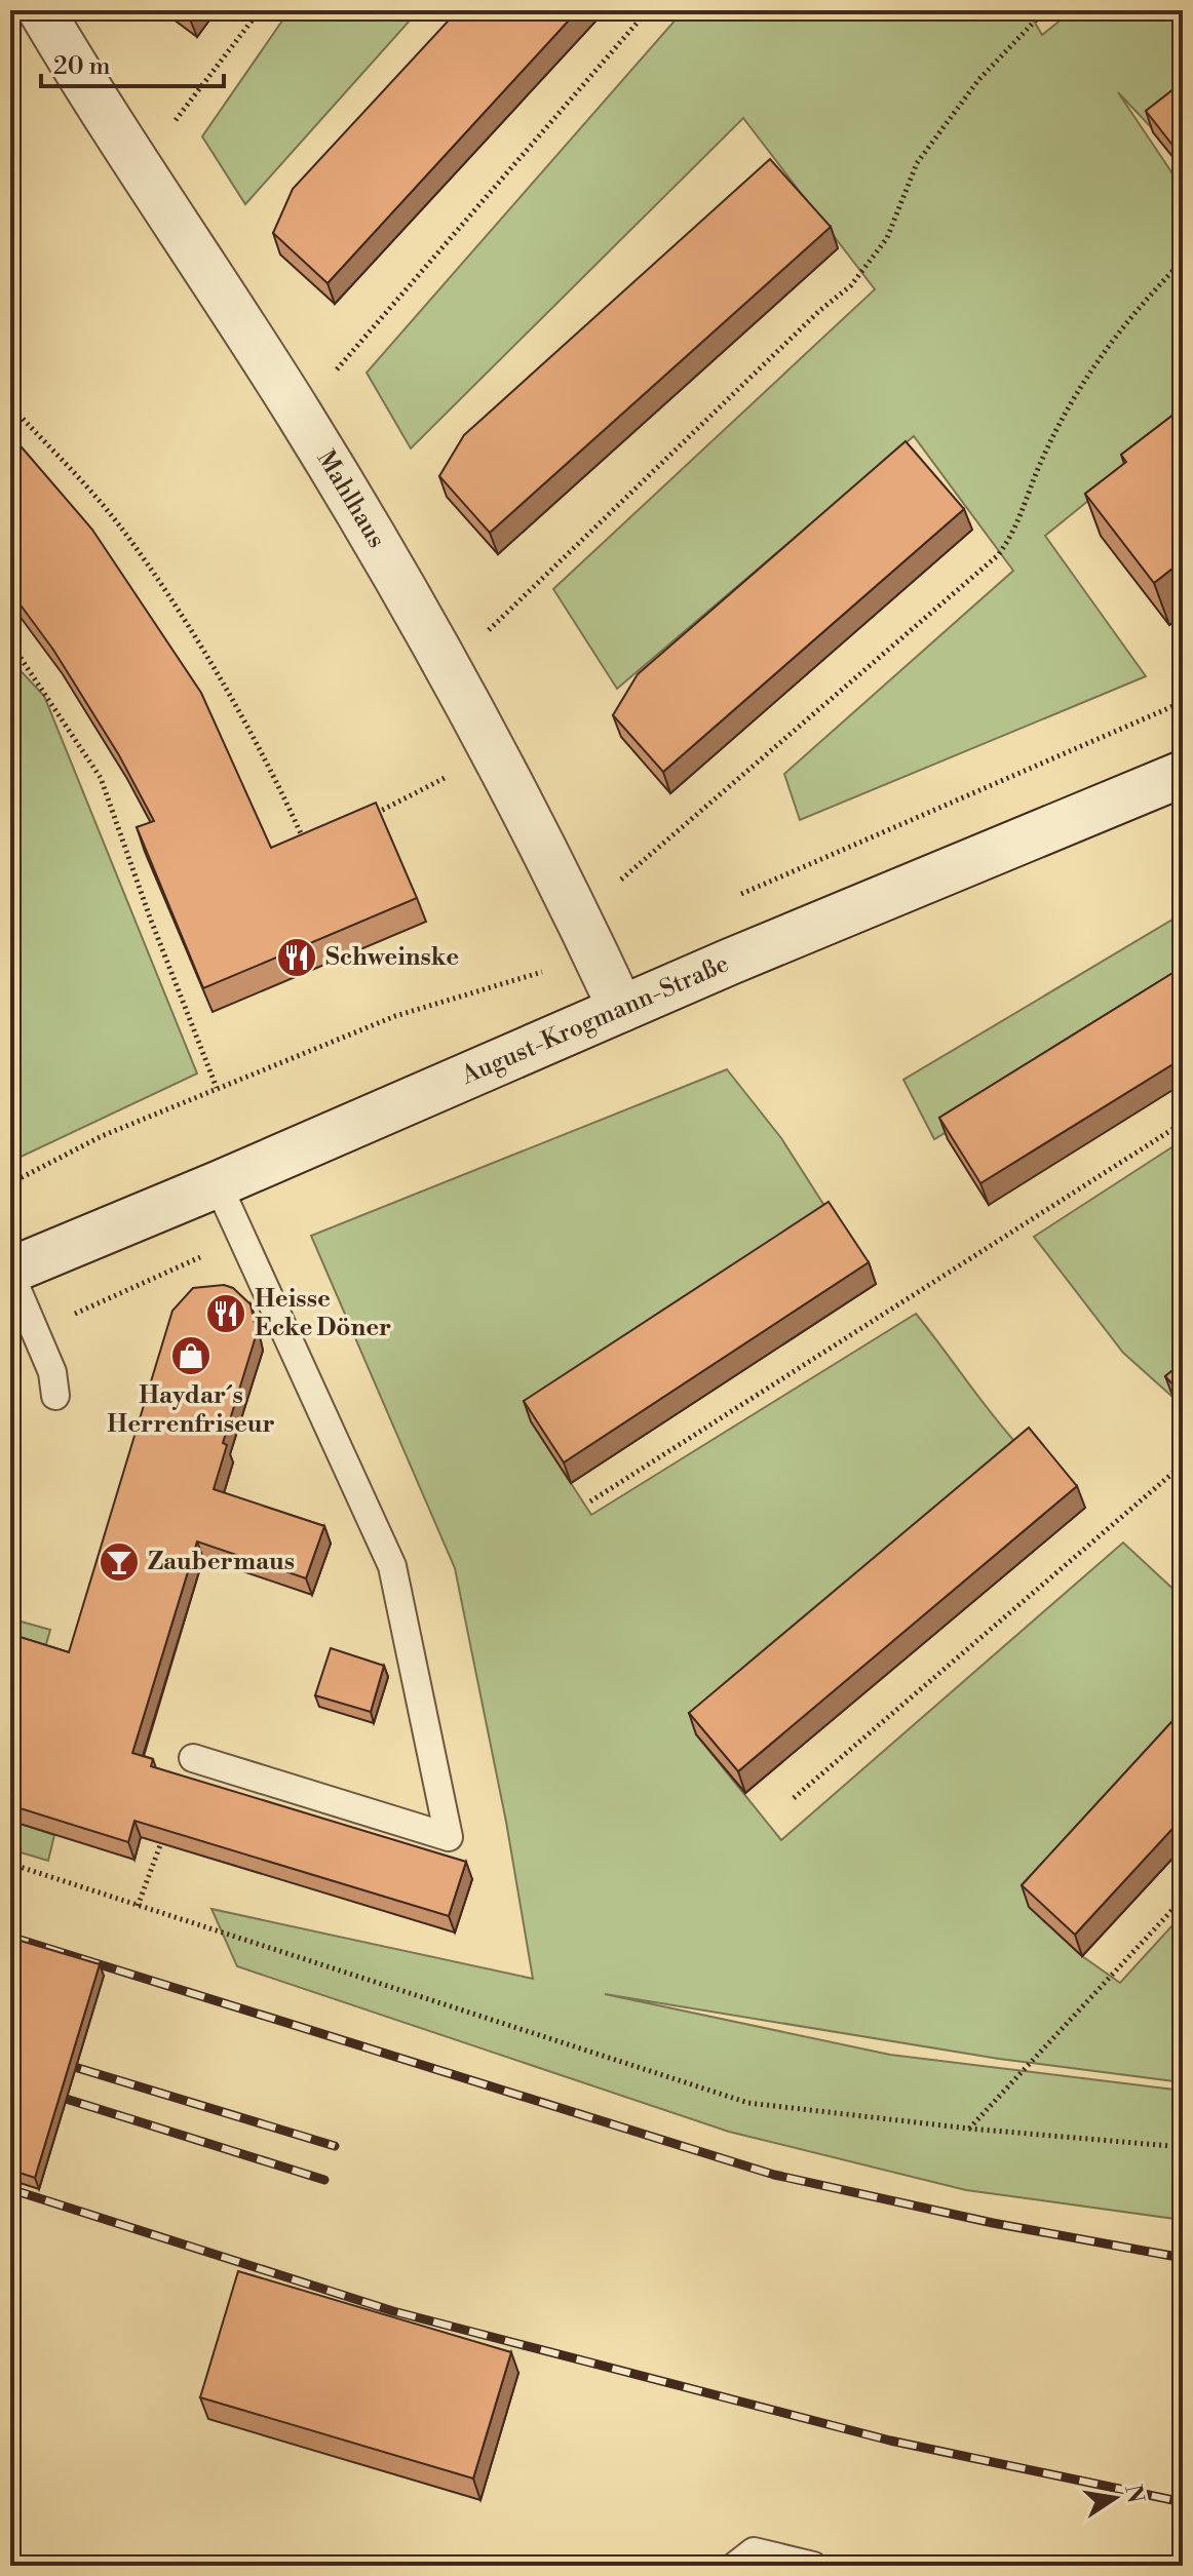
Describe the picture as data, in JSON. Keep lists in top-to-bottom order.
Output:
{
  "streets": {
    "main road": ["Mahlhaus", "August-Krogmann-Straße"]
  },
  "crossings": [
    ["Mahlhaus", "August-Krogmann-Straße"]
  ],
  "places": {
    "restaurant": ["Schweinske", "Heisse Ecke Döner"],
    "shop": ["Haydar´s Herrenfriseur"],
    "bar": ["Zaubermaus"]
  },
  "scale_bar": "20 m",
  "north": "right"
}
